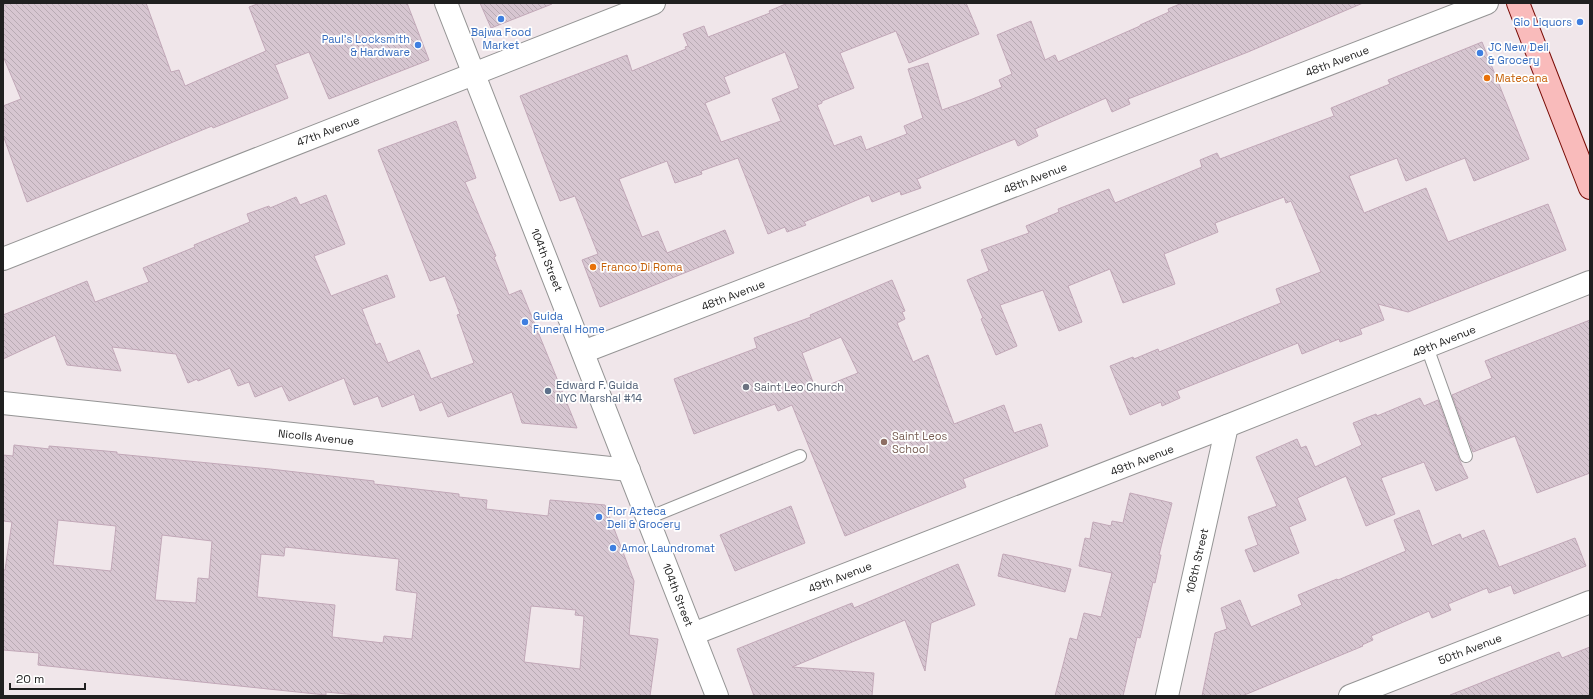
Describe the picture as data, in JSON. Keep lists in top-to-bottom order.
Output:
{
  "streets": {
    "street": [
      "48th Avenue",
      "47th Avenue",
      "104th Street",
      "49th Avenue",
      "Nicolls Avenue",
      "106th Street",
      "50th Avenue"
    ]
  },
  "crossings": [
    ["48th Avenue", "104th Street"],
    ["47th Avenue", "104th Street"],
    ["104th Street", "49th Avenue"],
    ["104th Street", "Nicolls Avenue"],
    ["49th Avenue", "106th Street"]
  ],
  "places": [
    "Bajwa Food Market",
    "Gio Liquors",
    "Paul's Locksmith & Hardware",
    "JC New Deli & Grocery",
    "Matecana",
    "Franco Di Roma",
    "Guida Funeral Home",
    "Saint Leo Church",
    "Edward F. Guida NYC Marshal #14",
    "Saint Leos School",
    "Flor Azteca Deli & Grocery",
    "Amor Laundromat"
  ],
  "scale_bar": "20 m"
}
